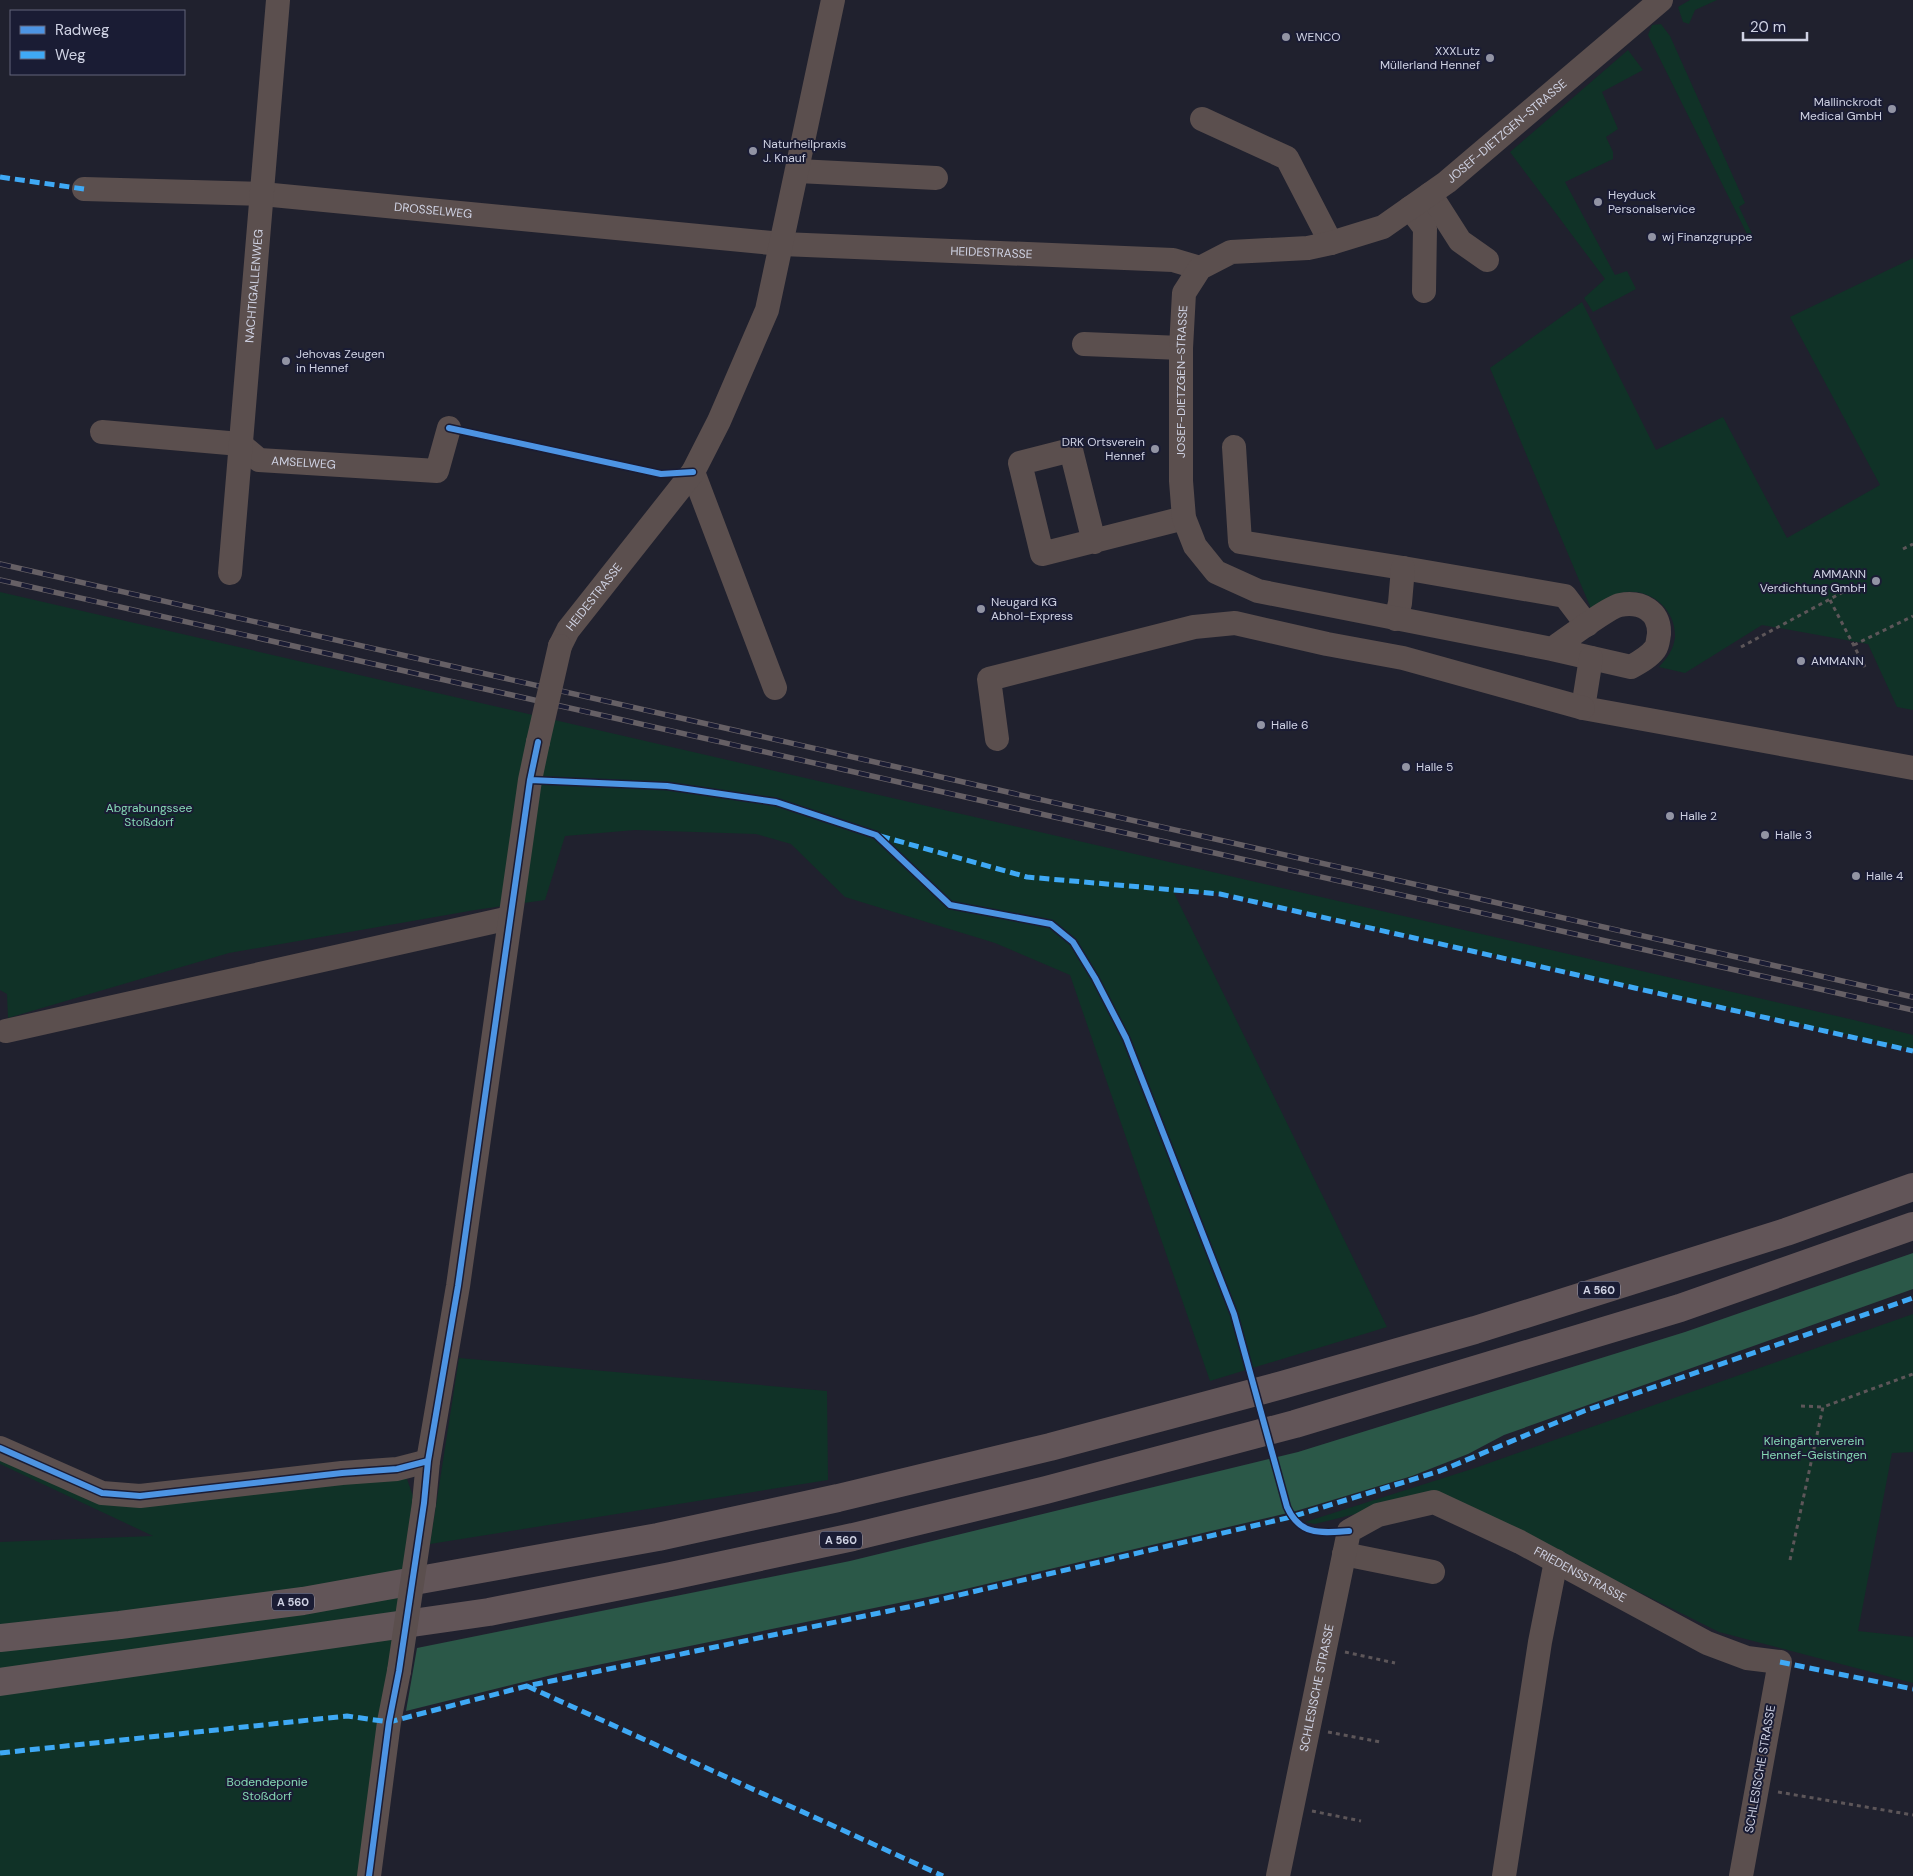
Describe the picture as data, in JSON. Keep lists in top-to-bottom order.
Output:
{
  "streets": {
    "highway": ["A 560"],
    "street": [
      "JOSEF-DIETZGEN-STRASSE",
      "DROSSELWEG",
      "HEIDESTRASSE",
      "NACHTIGALLENWEG",
      "AMSELWEG",
      "FRIEDENSSTRASSE",
      "SCHLESISCHE STRASSE"
    ]
  },
  "crossings": [
    ["JOSEF-DIETZGEN-STRASSE", "HEIDESTRASSE"],
    ["DROSSELWEG", "HEIDESTRASSE"],
    ["DROSSELWEG", "NACHTIGALLENWEG"],
    ["NACHTIGALLENWEG", "AMSELWEG"],
    ["FRIEDENSSTRASSE", "SCHLESISCHE STRASSE"]
  ],
  "parks": ["Abgrabungssee Stoßdorf", "Kleingärtnerverein Hennef-Geistingen", "Bodendeponie Stoßdorf"],
  "places": [
    "WENCO",
    "XXXLutz Müllerland Hennef",
    "Mallinckrodt Medical GmbH",
    "Naturheilpraxis J. Knauf",
    "Heyduck Personalservice",
    "wj Finanzgruppe",
    "Jehovas Zeugen in Hennef",
    "DRK Ortsverein Hennef",
    "AMMANN Verdichtung GmbH",
    "Neugard KG Abhol-Express",
    "AMMANN",
    "Halle 6",
    "Halle 5",
    "Halle 2",
    "Halle 3",
    "Halle 4"
  ],
  "legend": ["Radweg", "Weg"],
  "scale_bar": "20 m"
}
